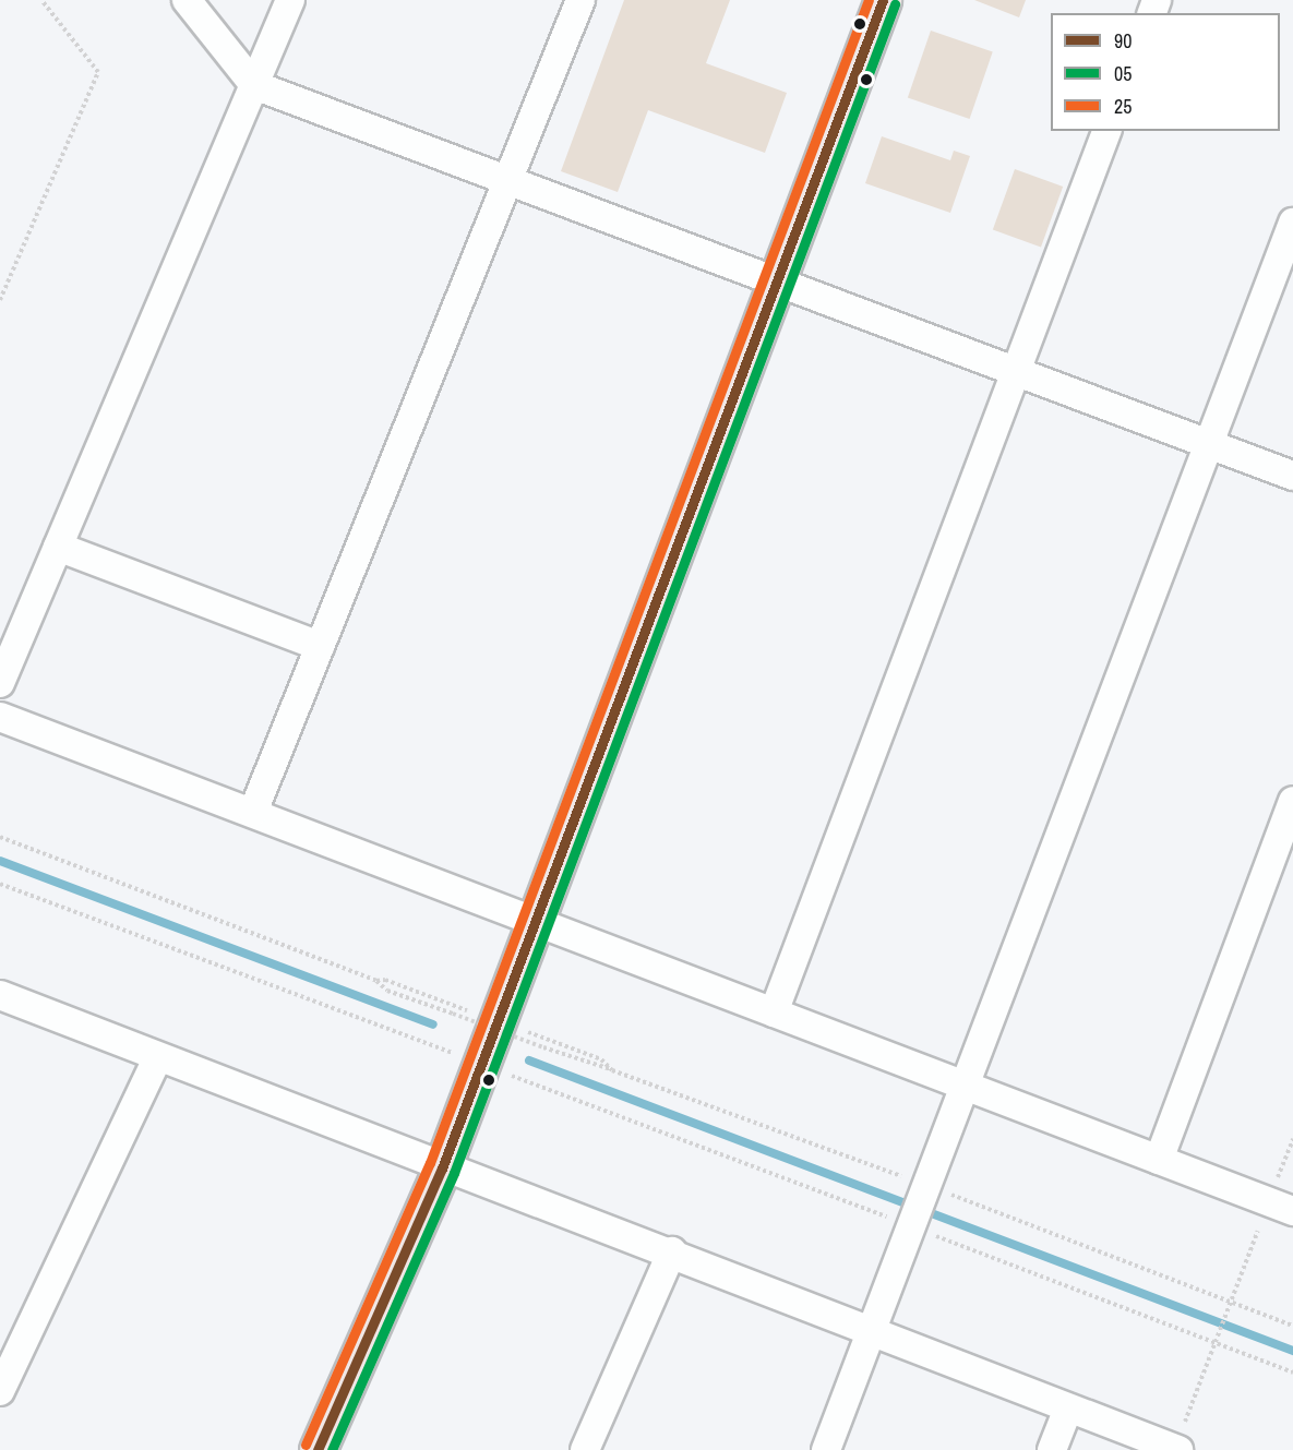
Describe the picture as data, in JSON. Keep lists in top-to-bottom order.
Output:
{
  "lines": ["transit line 90", "transit line 25", "transit line 05"],
  "legend": ["90", "05", "25"]
}
